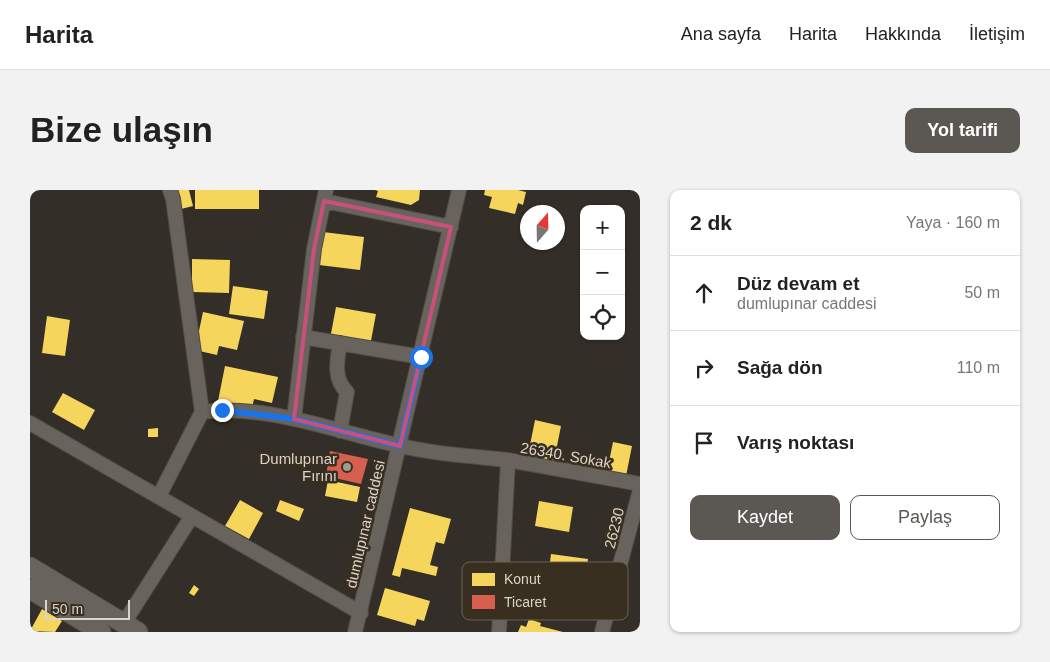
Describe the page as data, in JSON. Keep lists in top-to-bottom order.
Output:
{
  "streets": {
    "street": ["26340. Sokak", "dumlupınar caddesi", "26230"]
  },
  "places": ["Dumlupınar Fırını"],
  "legend": ["Konut", "Ticaret"],
  "scale_bar": "50 m",
  "north": "top",
  "page": {
    "header": "Harita",
    "nav": [
      "Ana sayfa",
      "Harita",
      "Hakkında",
      "İletişim"
    ],
    "buttons": [
      "Yol tarifi",
      ["Kaydet", "Paylaş"]
    ],
    "title": "Bize ulaşın",
    "heading": ["2 dk", "Yaya · 160 m"],
    "map_buttons": ["+", "−"],
    "list": [
      ["Düz devam et", "dumlupınar caddesi", "50 m"],
      ["Sağa dön", "110 m"],
      "Varış noktası"
    ],
    "scale": "50 m"
  }
}
